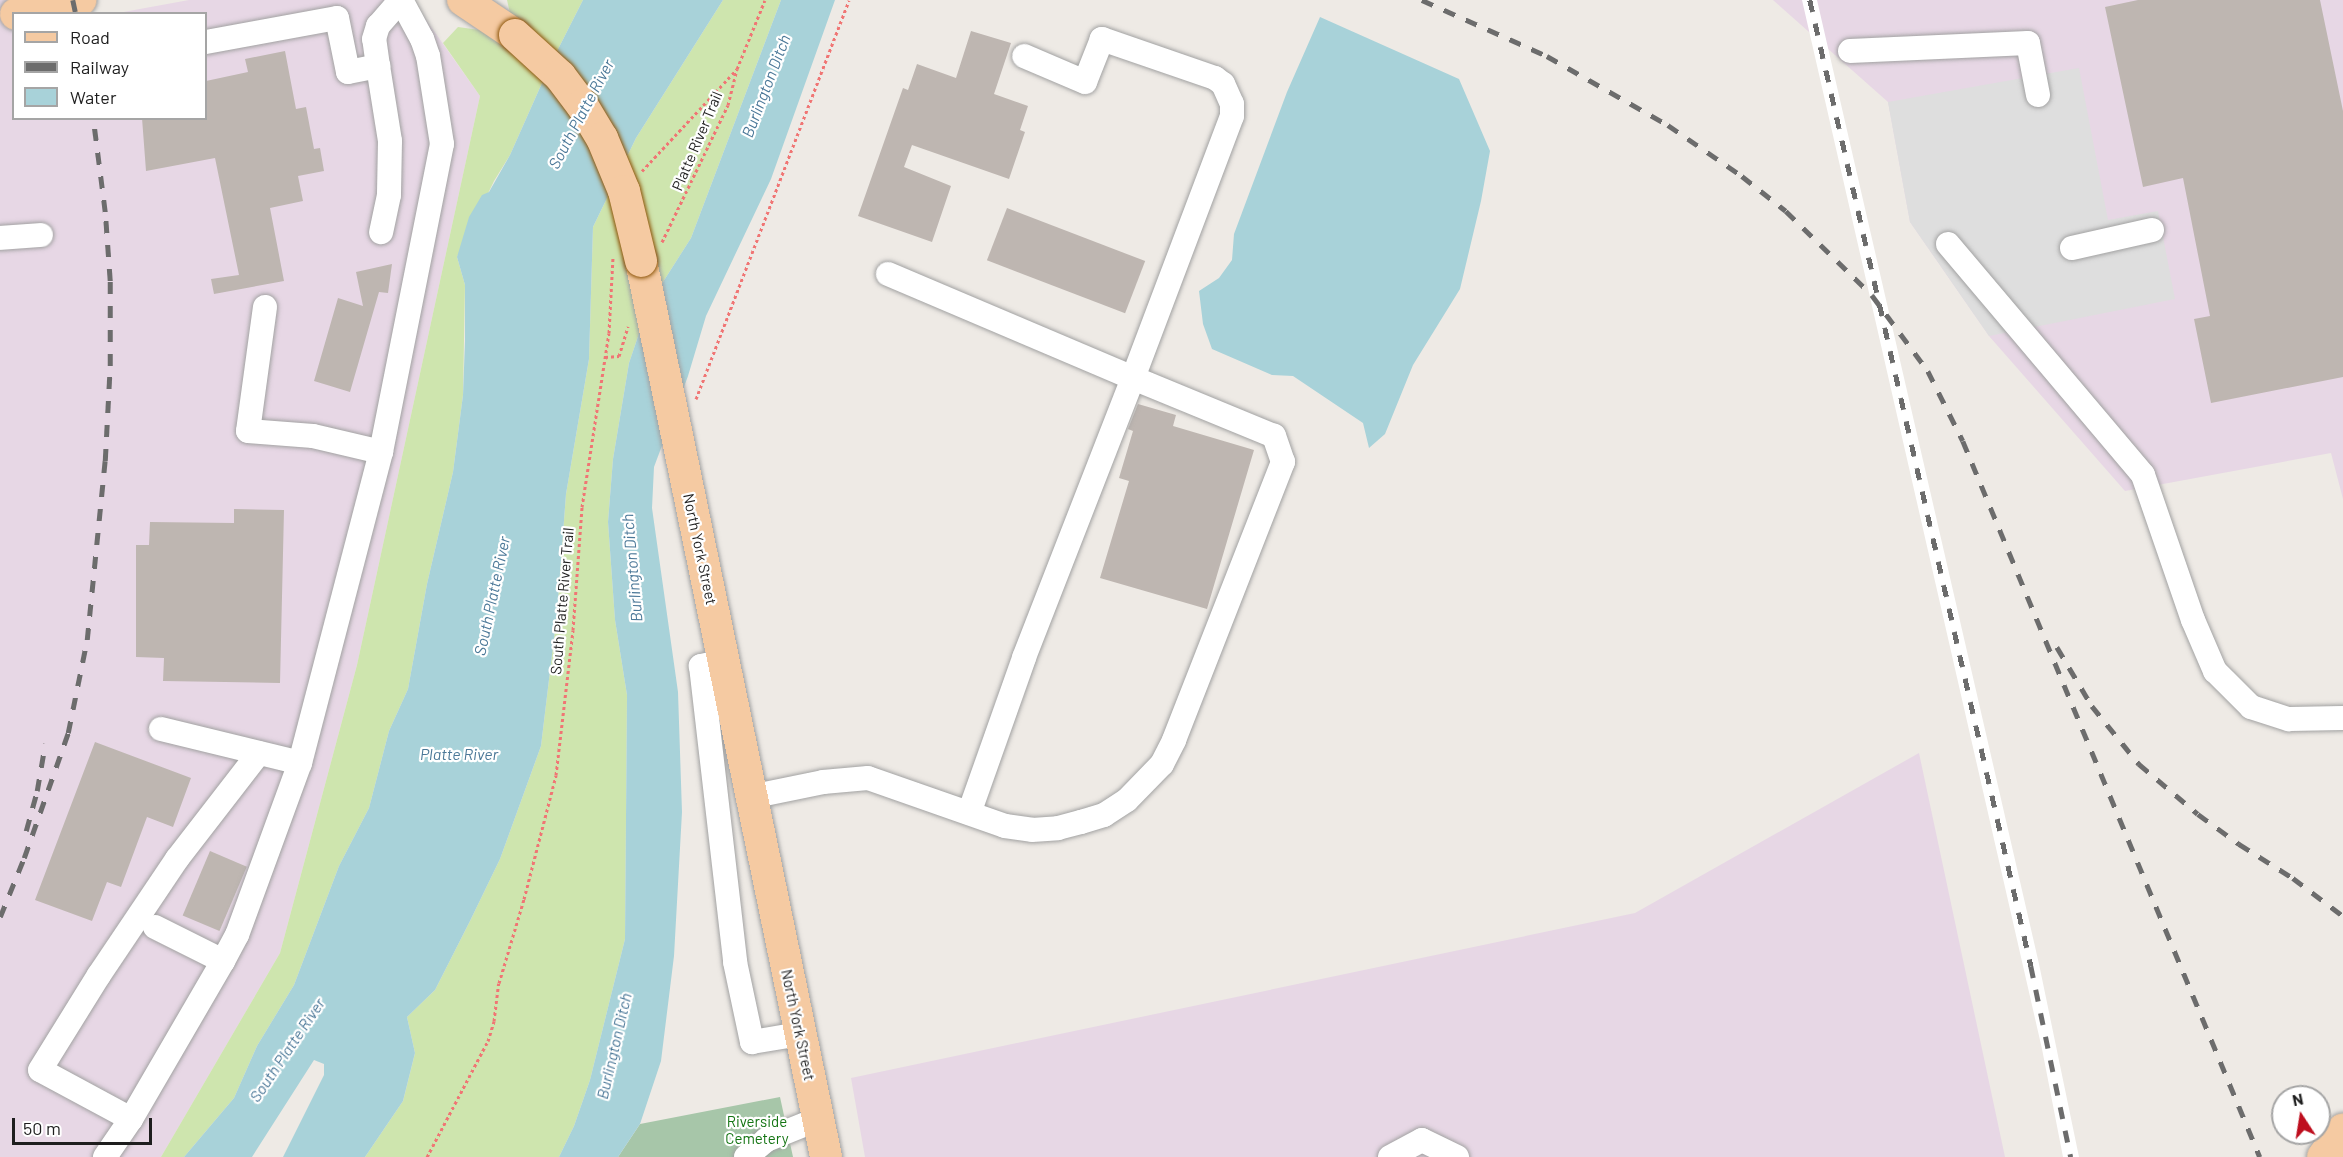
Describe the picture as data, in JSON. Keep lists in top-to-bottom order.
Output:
{
  "streets": {
    "main road": ["North York Street"],
    "path": ["Platte River Trail", "South Platte River Trail"]
  },
  "crossings": [
    ["Platte River Trail", "North York Street"]
  ],
  "water": ["Burlington Ditch", "South Platte River", "Platte River"],
  "parks": ["Riverside Cemetery"],
  "legend": ["Road", "Railway", "Water"],
  "scale_bar": "50 m",
  "north": "top"
}
